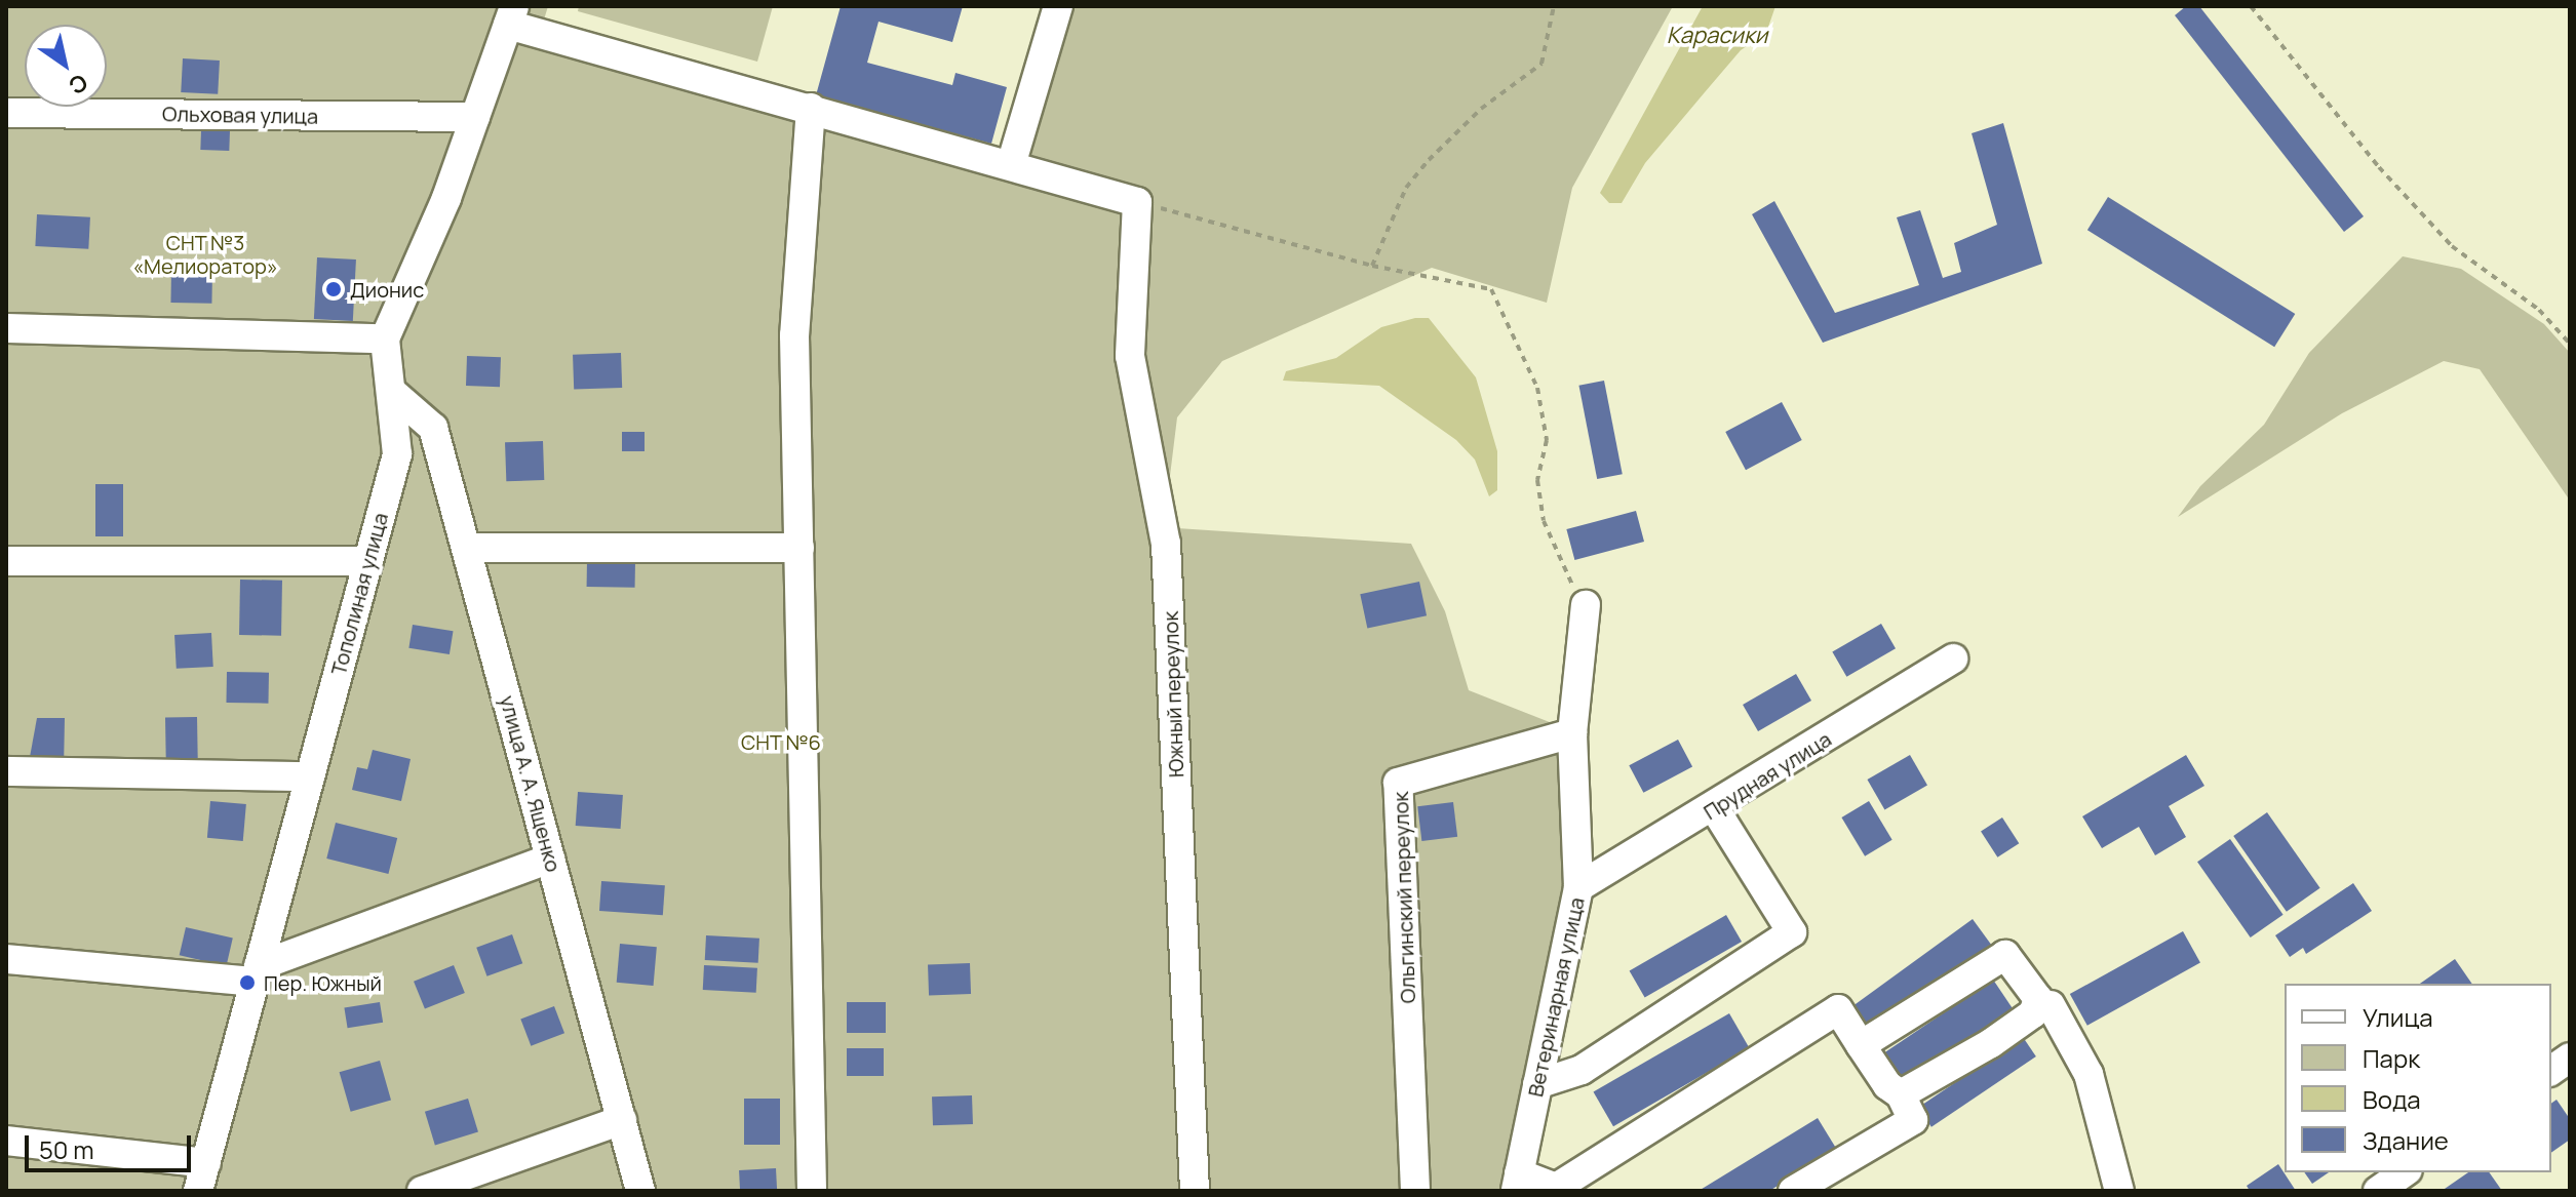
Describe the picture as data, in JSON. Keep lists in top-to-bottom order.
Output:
{
  "streets": {
    "street": [
      "Ольховая улица",
      "Тополиная улица",
      "Южный переулок",
      "Прудная улица",
      "улица А. А. Ященко",
      "Ольгинский переулок",
      "Ветеринарная улица"
    ]
  },
  "crossings": [
    ["Тополиная улица", "улица А. А. Ященко"],
    ["Прудная улица", "Ветеринарная улица"],
    ["Ольгинский переулок", "Ветеринарная улица"]
  ],
  "water": ["Карасики"],
  "parks": ["СНТ №3 «Мелиоратор»", "СНТ №6"],
  "places": ["Дионис", "Пер. Южный"],
  "legend": [
    "Улица",
    "Парк",
    "Вода",
    "Здание"
  ],
  "scale_bar": "50 m",
  "north": "bottom right"
}
